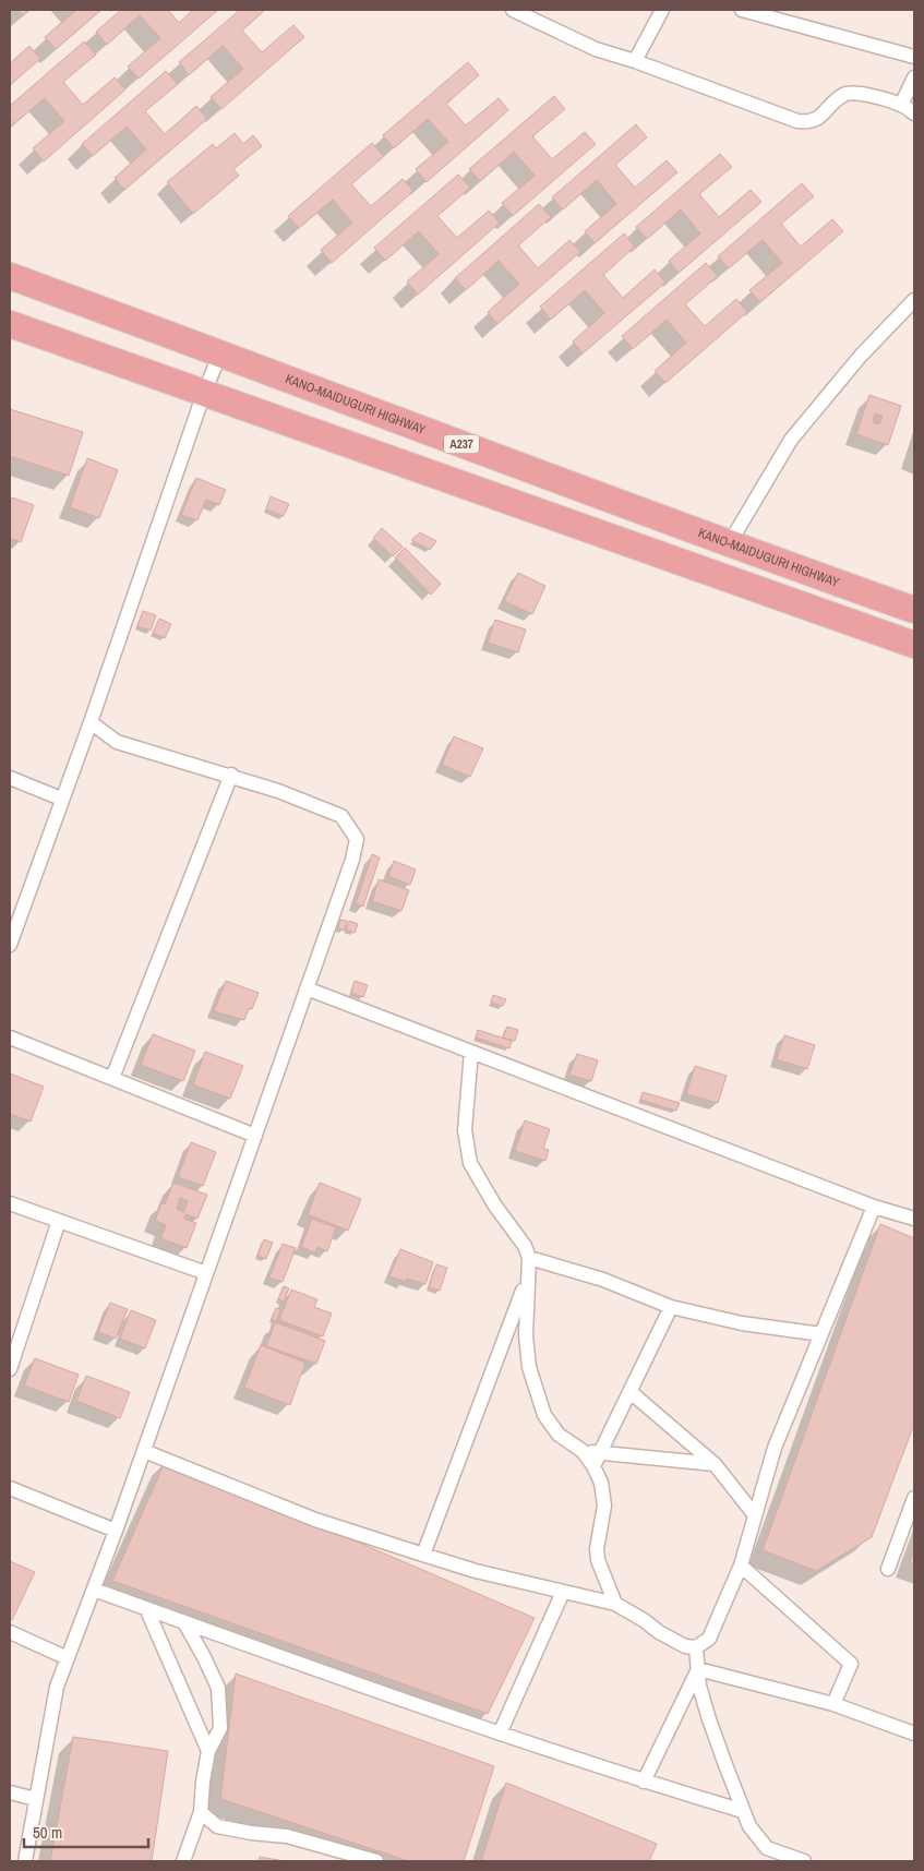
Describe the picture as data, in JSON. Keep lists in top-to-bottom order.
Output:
{
  "streets": {
    "highway": ["KANO-MAIDUGURI HIGHWAY", "A237"]
  },
  "scale_bar": "50 m"
}
